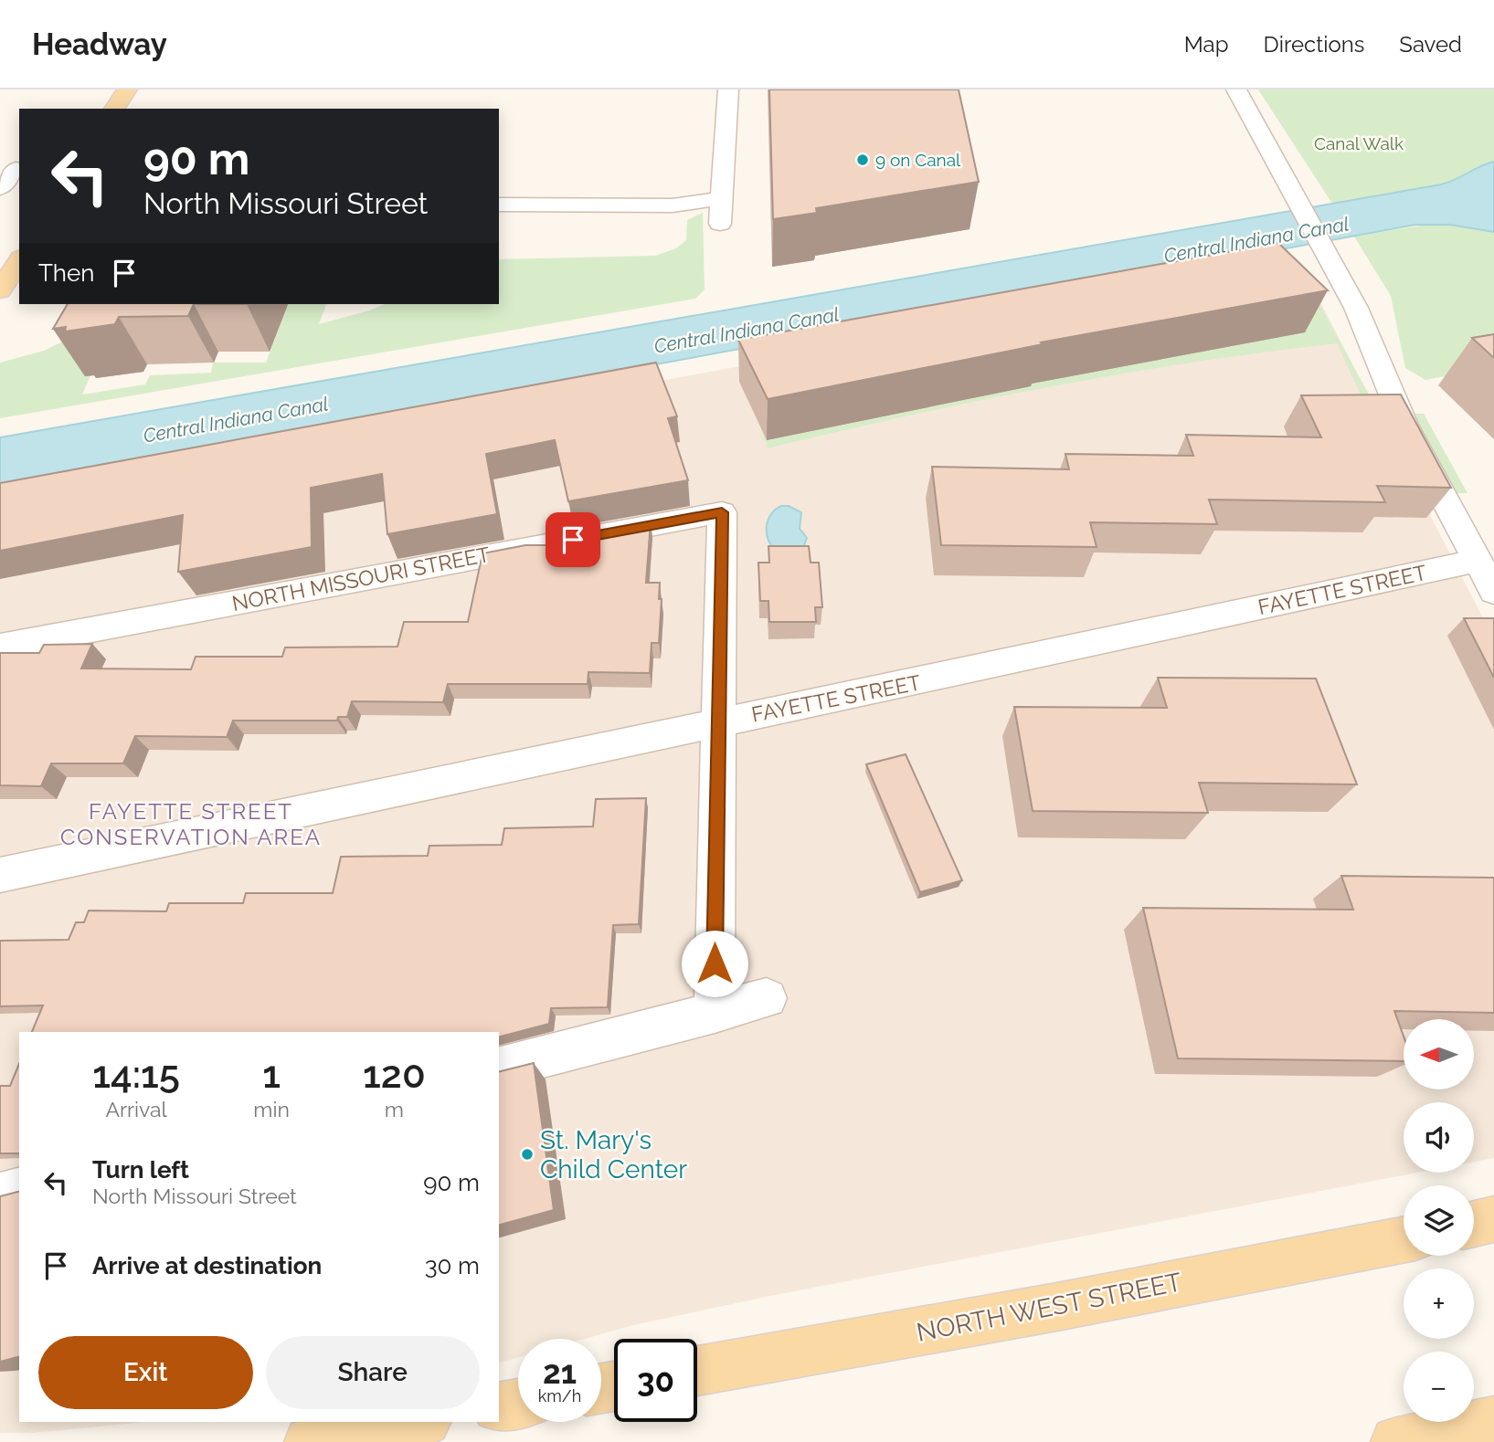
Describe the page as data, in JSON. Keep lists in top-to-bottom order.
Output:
{
  "streets": {
    "main road": ["NORTH WEST STREET"],
    "street": ["NORTH MISSOURI STREET", "FAYETTE STREET"]
  },
  "crossings": [
    ["NORTH MISSOURI STREET", "FAYETTE STREET"]
  ],
  "districts": ["FAYETTE STREET CONSERVATION AREA"],
  "water": ["Central Indiana Canal"],
  "parks": ["Canal Walk"],
  "places": ["9 on Canal", "St. Mary's Child Center"],
  "north": "left",
  "page": {
    "header": "Headway",
    "nav": ["Map", "Directions", "Saved"],
    "turn": ["90 m", "North Missouri Street"],
    "then": "Then",
    "map_buttons": ["+", "−"],
    "eta": [
      "14:15",
      "Arrival",
      "1",
      "min",
      "120",
      "m"
    ],
    "list": [
      {
        "name": "Turn left",
        "note": "North Missouri Street",
        "value": "90 m"
      },
      {
        "name": "Arrive at destination",
        "value": "30 m"
      }
    ],
    "buttons": ["Exit", "Share"],
    "speed": "21 km/h",
    "limit": "30"
  }
}
